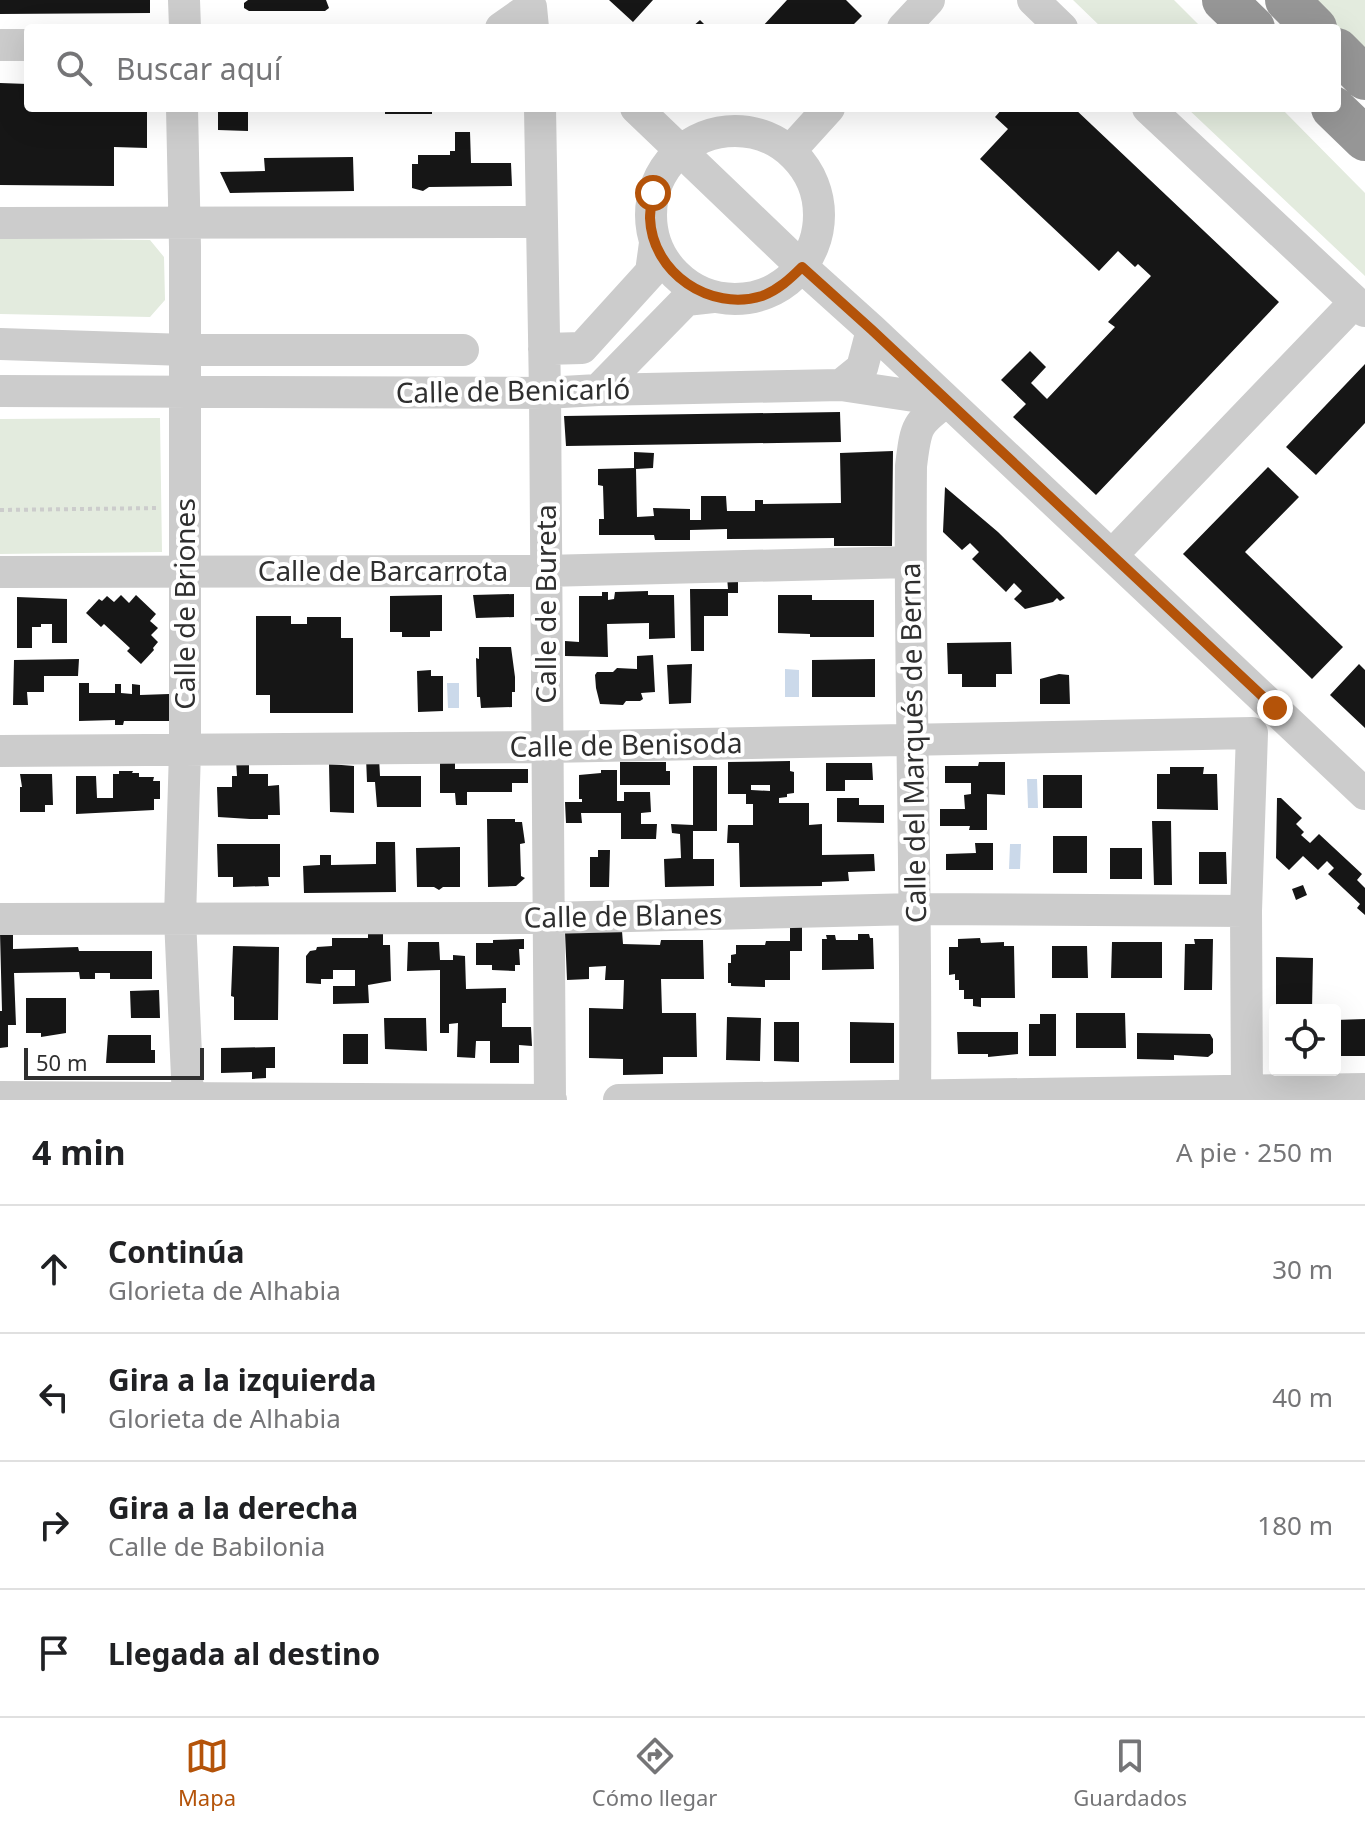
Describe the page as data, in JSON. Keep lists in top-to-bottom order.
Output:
{
  "streets": {
    "street": [
      "Calle de Benicarló",
      "Calle de Barcarrota",
      "Calle de Briones",
      "Calle de Bureta",
      "Calle del Marqués de Berna",
      "Calle de Benisoda",
      "Calle de Blanes"
    ]
  },
  "crossings": [
    ["Calle de Benicarló", "Calle de Briones"],
    ["Calle de Benicarló", "Calle de Bureta"],
    ["Calle de Benicarló", "Calle del Marqués de Berna"],
    ["Calle de Barcarrota", "Calle de Briones"],
    ["Calle de Barcarrota", "Calle de Bureta"],
    ["Calle de Barcarrota", "Calle del Marqués de Berna"],
    ["Calle de Briones", "Calle de Benisoda"],
    ["Calle de Briones", "Calle de Blanes"],
    ["Calle de Bureta", "Calle de Benisoda"],
    ["Calle de Bureta", "Calle de Blanes"],
    ["Calle del Marqués de Berna", "Calle de Benisoda"],
    ["Calle del Marqués de Berna", "Calle de Blanes"]
  ],
  "scale_bar": "50 m",
  "page": {
    "search": "Buscar aquí",
    "scale": "50 m",
    "heading": ["4 min", "A pie · 250 m"],
    "list": [
      ["Continúa", "Glorieta de Alhabia", "30 m"],
      ["Gira a la izquierda", "Glorieta de Alhabia", "40 m"],
      ["Gira a la derecha", "Calle de Babilonia", "180 m"],
      "Llegada al destino"
    ],
    "nav": ["Mapa", "Cómo llegar", "Guardados"]
  }
}
